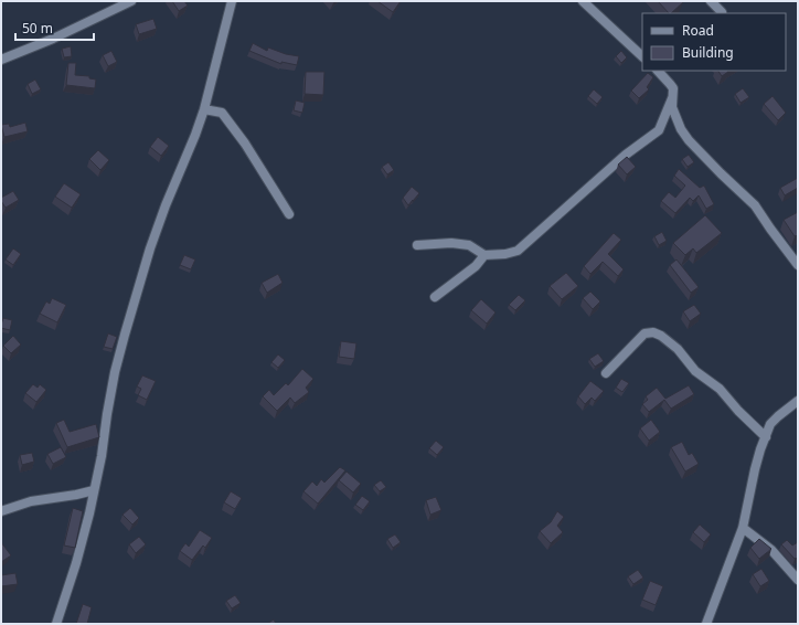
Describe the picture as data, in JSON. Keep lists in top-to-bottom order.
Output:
{
  "legend": ["Road", "Building"],
  "scale_bar": "50 m"
}
